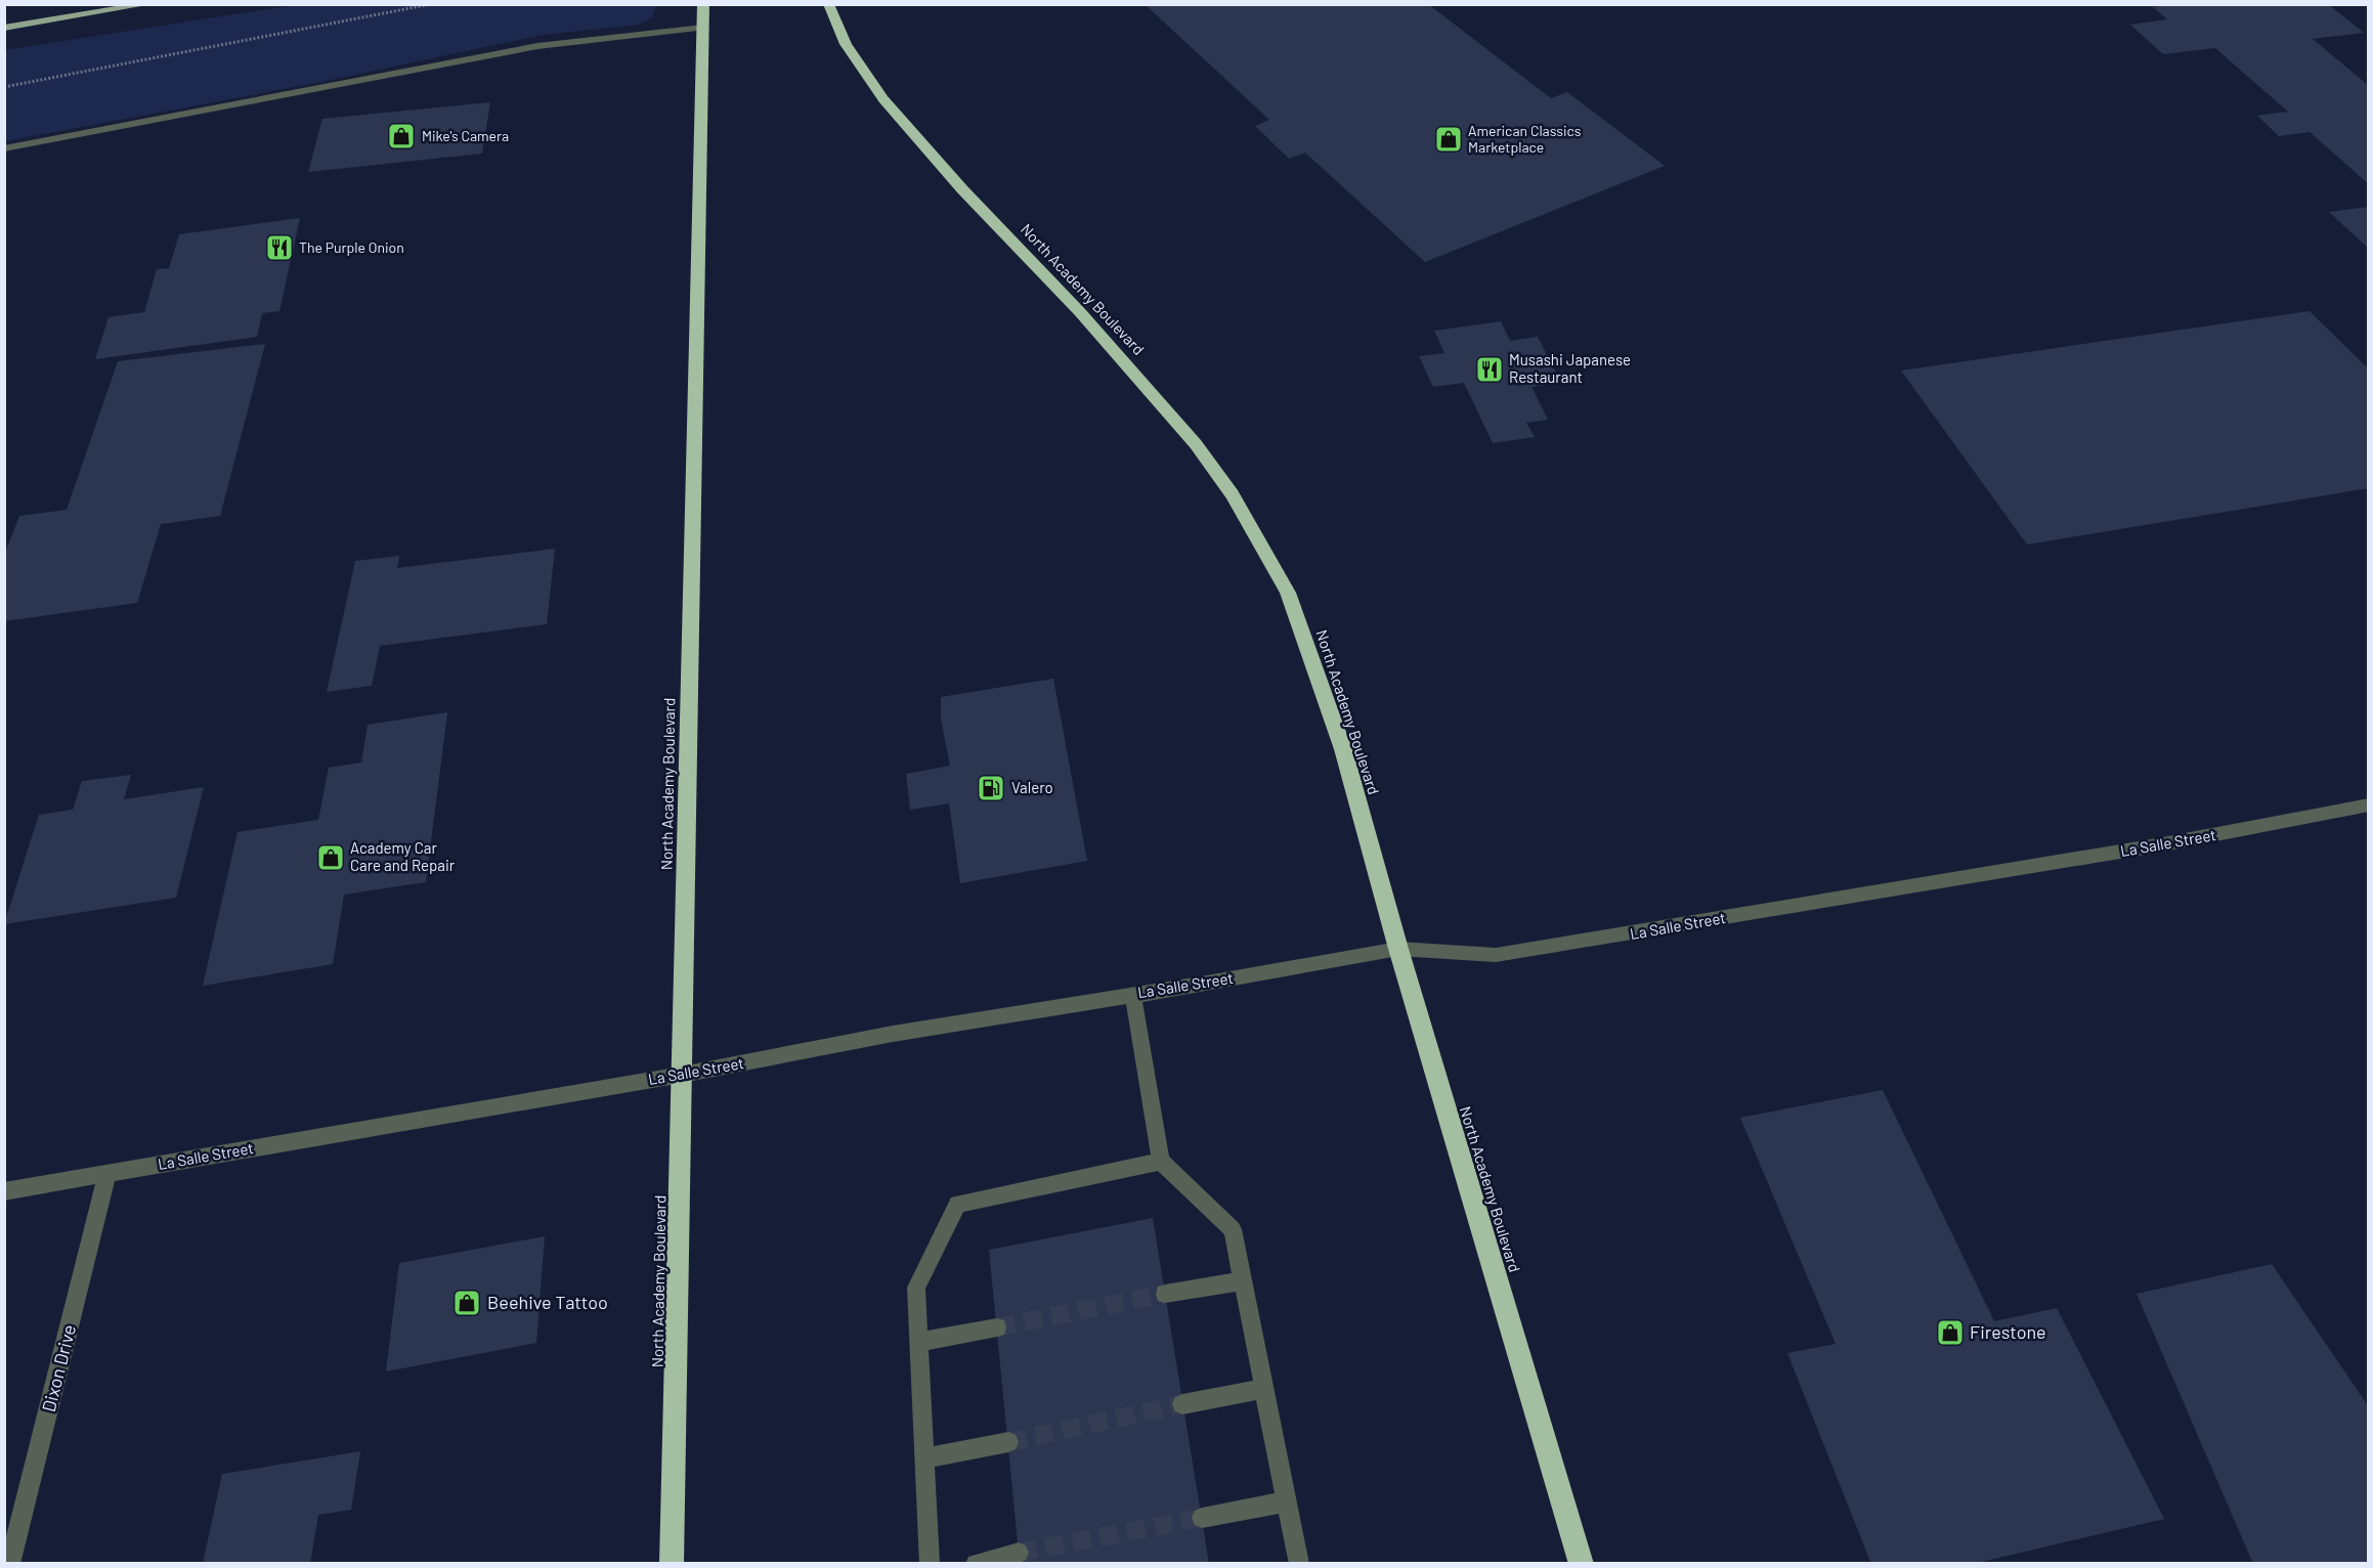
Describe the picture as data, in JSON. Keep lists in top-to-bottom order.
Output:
{
  "streets": {
    "highway": ["North Academy Boulevard"],
    "street": ["La Salle Street", "Dixon Drive"]
  },
  "crossings": [
    ["North Academy Boulevard", "La Salle Street"],
    ["La Salle Street", "Dixon Drive"]
  ],
  "places": {
    "shop": [
      "Mike's Camera",
      "American Classics Marketplace",
      "Academy Car Care and Repair",
      "Beehive Tattoo",
      "Firestone"
    ],
    "restaurant": ["The Purple Onion", "Musashi Japanese Restaurant"],
    "fuel station": ["Valero"]
  }
}
